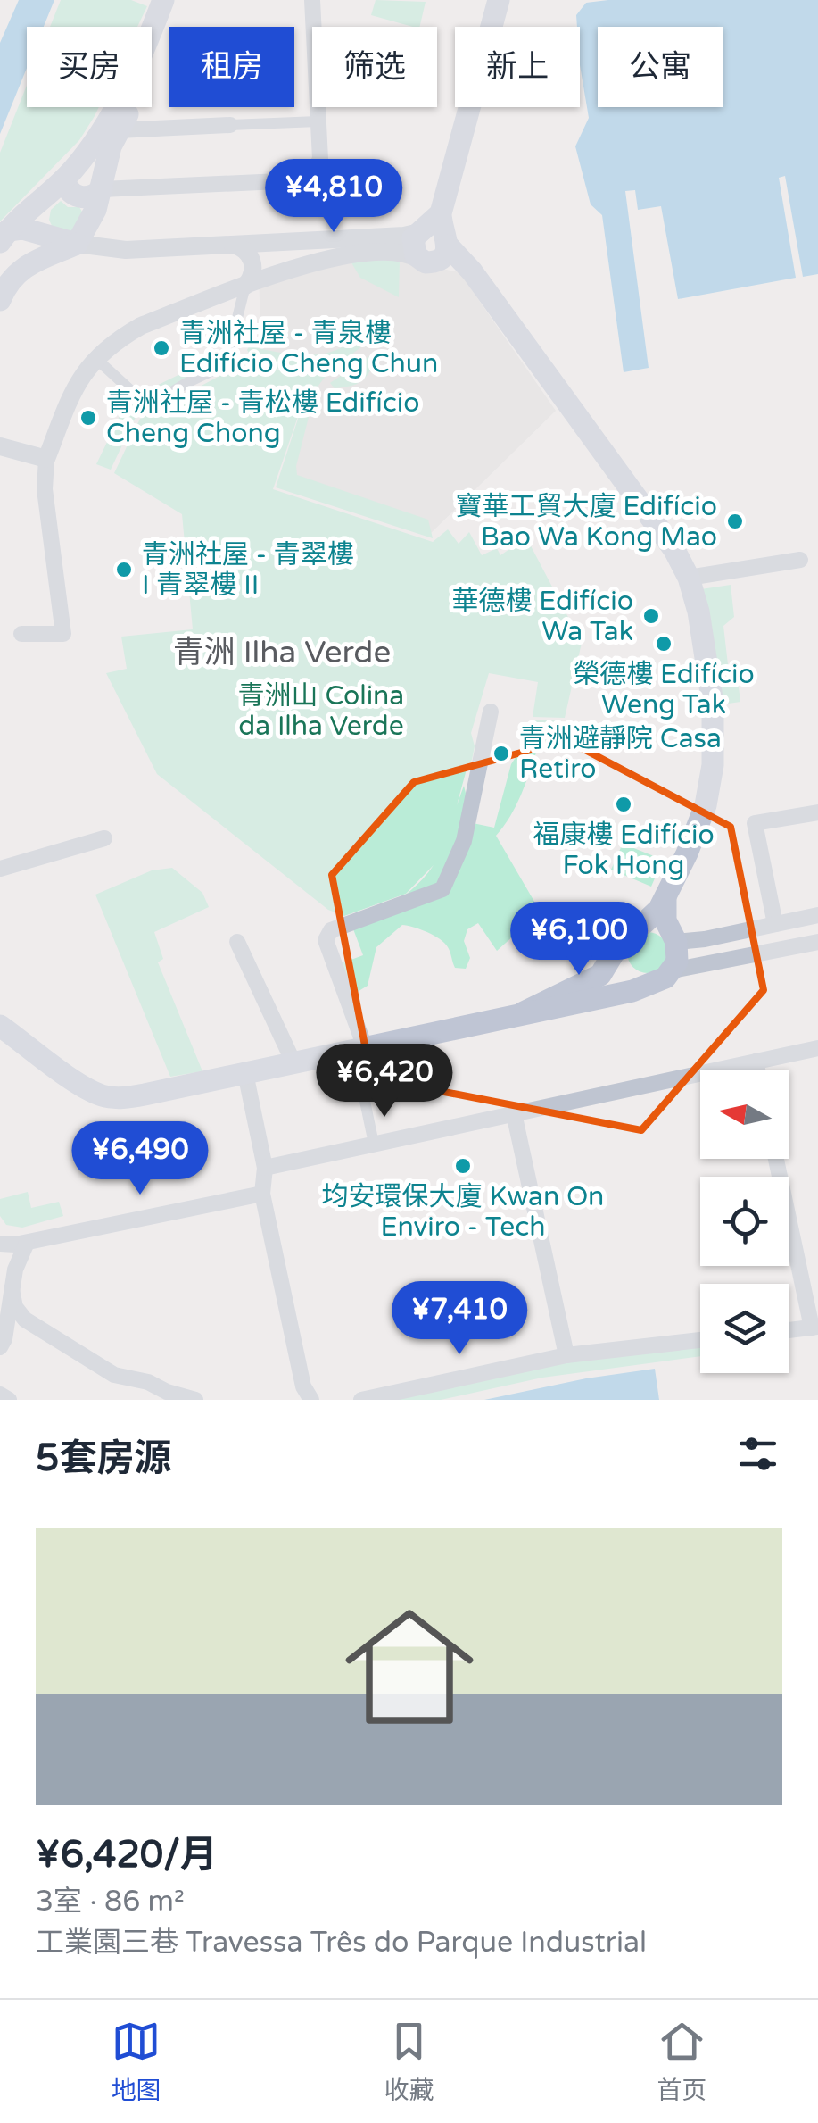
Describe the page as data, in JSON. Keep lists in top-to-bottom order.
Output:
{
  "districts": ["青洲 Ilha Verde"],
  "parks": ["青洲山 Colina da Ilha Verde"],
  "places": [
    "青洲社屋 - 青泉樓 Edifício Cheng Chun",
    "青洲社屋 - 青松樓 Edifício Cheng Chong",
    "寶華工貿大廈 Edifício Bao Wa Kong Mao",
    "青洲社屋 - 青翠樓 I 青翠樓 II",
    "華德樓 Edifício Wa Tak",
    "榮德樓 Edifício Weng Tak",
    "青洲避靜院 Casa Retiro",
    "福康樓 Edifício Fok Hong",
    "均安環保大廈 Kwan On Enviro - Tech"
  ],
  "north": "left",
  "page": {
    "chip": [
      "买房",
      "租房",
      "筛选",
      "新上",
      "公寓"
    ],
    "price": [
      "¥4,810",
      "¥6,100",
      "¥6,420",
      "¥6,490",
      "¥7,410"
    ],
    "heading": "5套房源",
    "list": [
      {
        "name": "¥6,420/月",
        "note": "3室 · 86 m² · 工業園三巷 Travessa Três do Parque Industrial"
      }
    ],
    "tabs": ["地图", "收藏", "首页"]
  }
}
